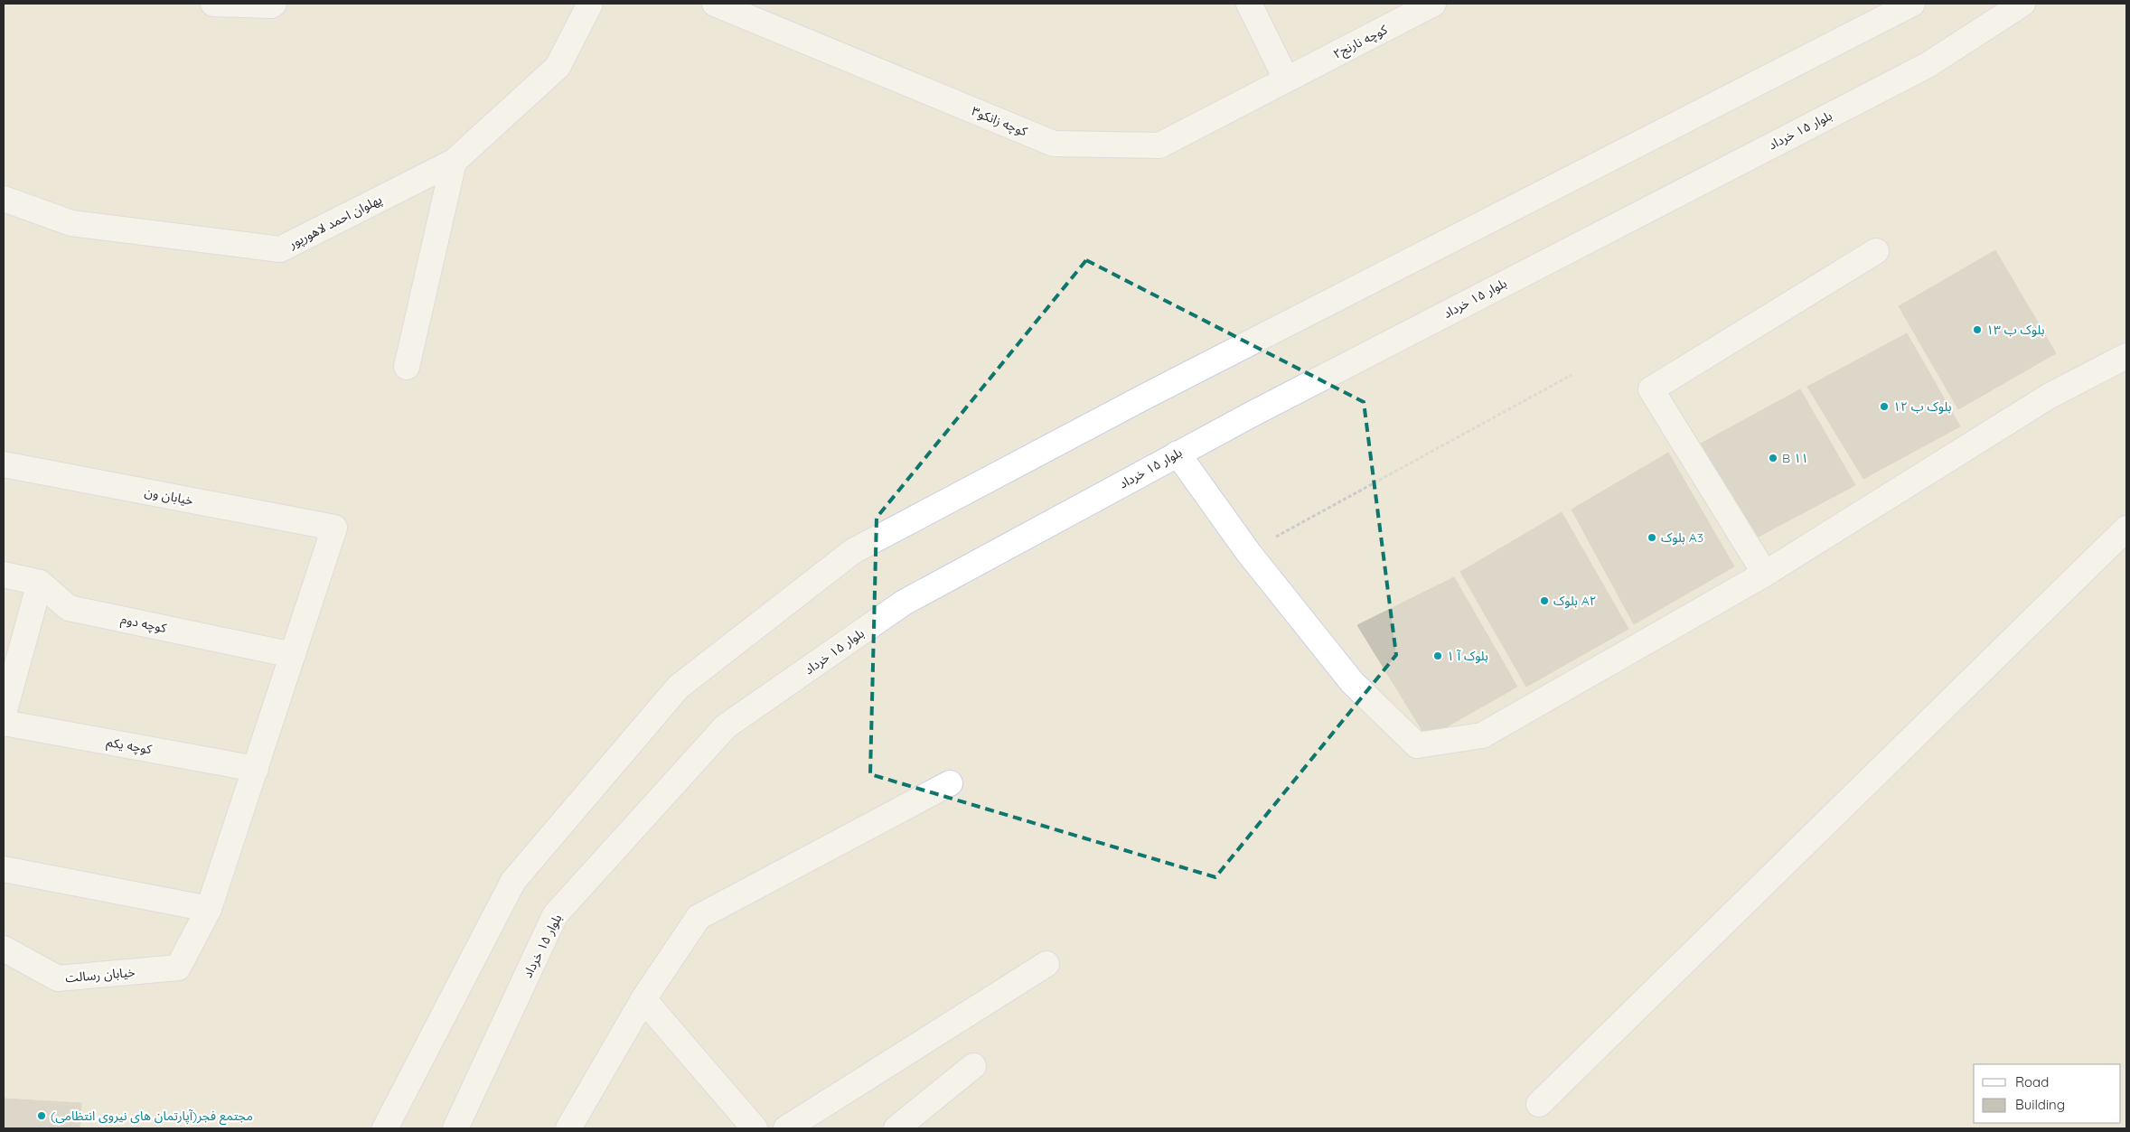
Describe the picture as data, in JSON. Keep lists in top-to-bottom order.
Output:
{
  "streets": {
    "street": [
      "کوچه نارنج۲",
      "کوچه زانکو۳",
      "بلوار ۱۵ خرداد",
      "پهلوان احمد لاهورپور",
      "خیابان ون",
      "کوچه دوم",
      "کوچه یکم",
      "خیابان رسالت"
    ]
  },
  "crossings": [
    ["کوچه نارنج۲", "کوچه زانکو۳"],
    ["خیابان ون", "کوچه دوم"]
  ],
  "places": [
    "بلوک ب ۱۳",
    "بلوک ب ۱۲",
    "B ۱۱",
    "بلوک A3",
    "بلوک A۲",
    "بلوک آ ۱",
    "مجتمع فجر(آپارتمان های نیروی انتظامی)"
  ],
  "legend": ["Road", "Building"]
}
